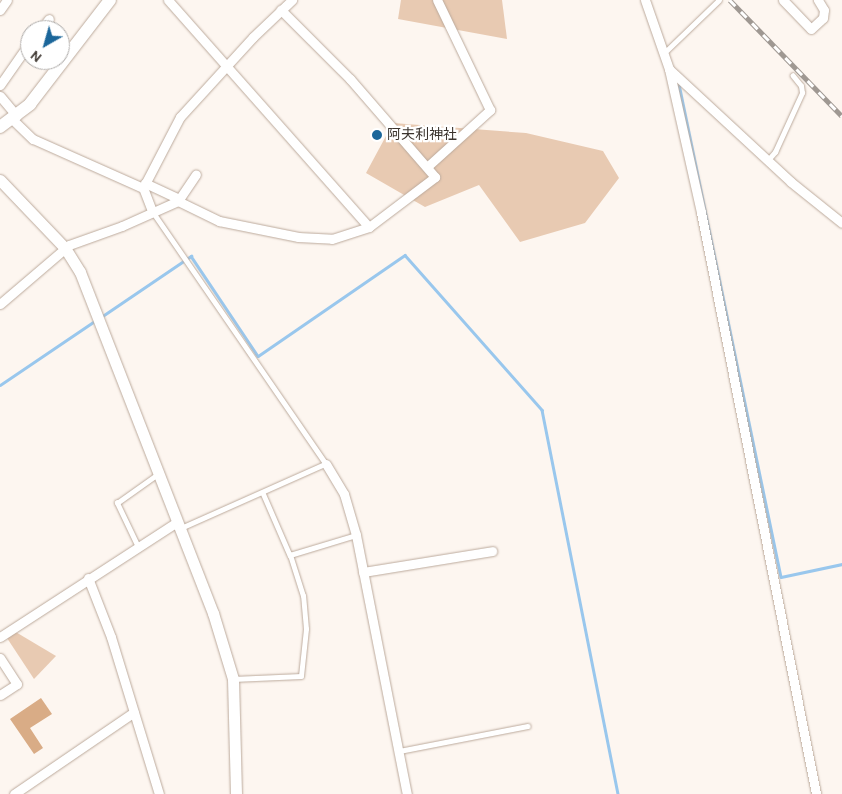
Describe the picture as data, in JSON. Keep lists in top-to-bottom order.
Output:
{
  "places": ["阿夫利神社"],
  "north": "bottom left"
}
